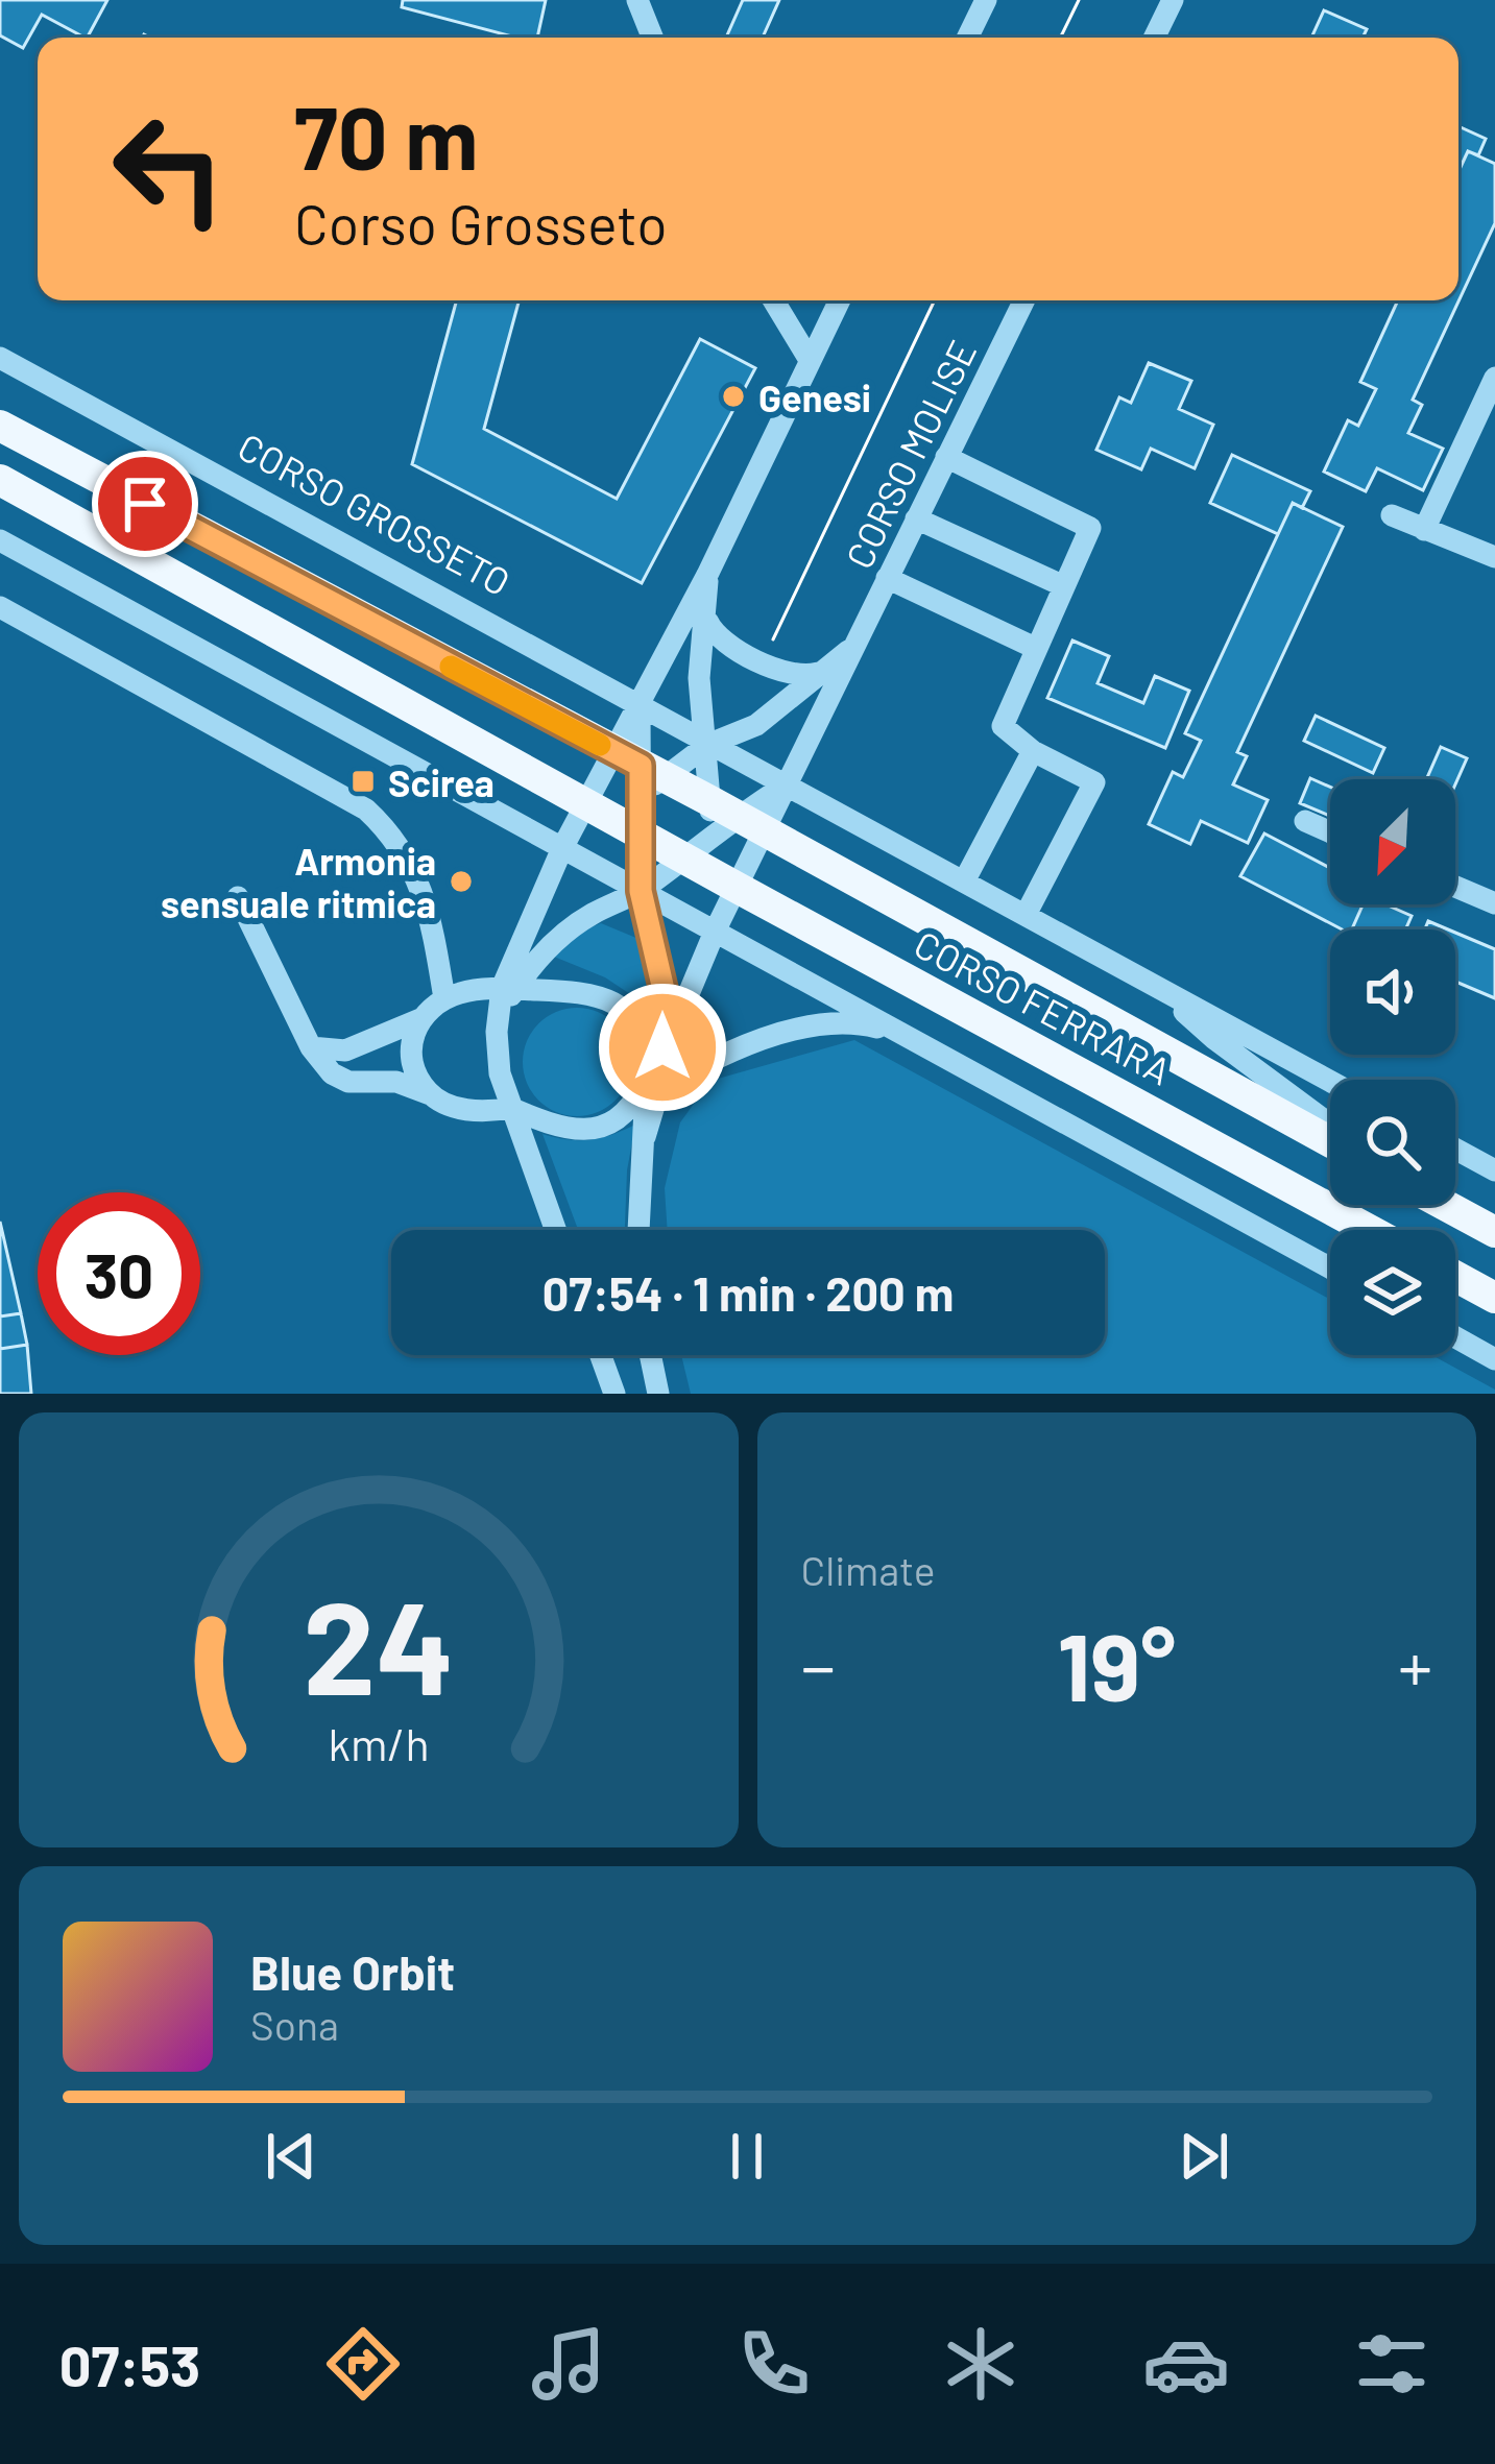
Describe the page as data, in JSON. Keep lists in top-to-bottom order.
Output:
{
  "streets": {
    "main road": ["CORSO FERRARA"],
    "street": ["CORSO MOLISE", "CORSO GROSSETO"]
  },
  "crossings": [
    ["CORSO MOLISE", "CORSO GROSSETO"],
    ["CORSO MOLISE", "CORSO FERRARA"],
    ["CORSO GROSSETO", "CORSO FERRARA"]
  ],
  "places": {
    "other": ["Genesi", "Armonia sensuale ritmica"],
    "transit": ["Scirea"]
  },
  "north": "bottom left",
  "page": {
    "turn": ["70 m", "Corso Grosseto"],
    "limit": "30",
    "trip": "07:54 · 1 min · 200 m",
    "tile": "Climate",
    "heat": ["−", "19°", "+"],
    "song": ["Blue Orbit", "Sona"],
    "tabs": "07:53",
    "gauge": ["24", "km/h"]
  }
}
